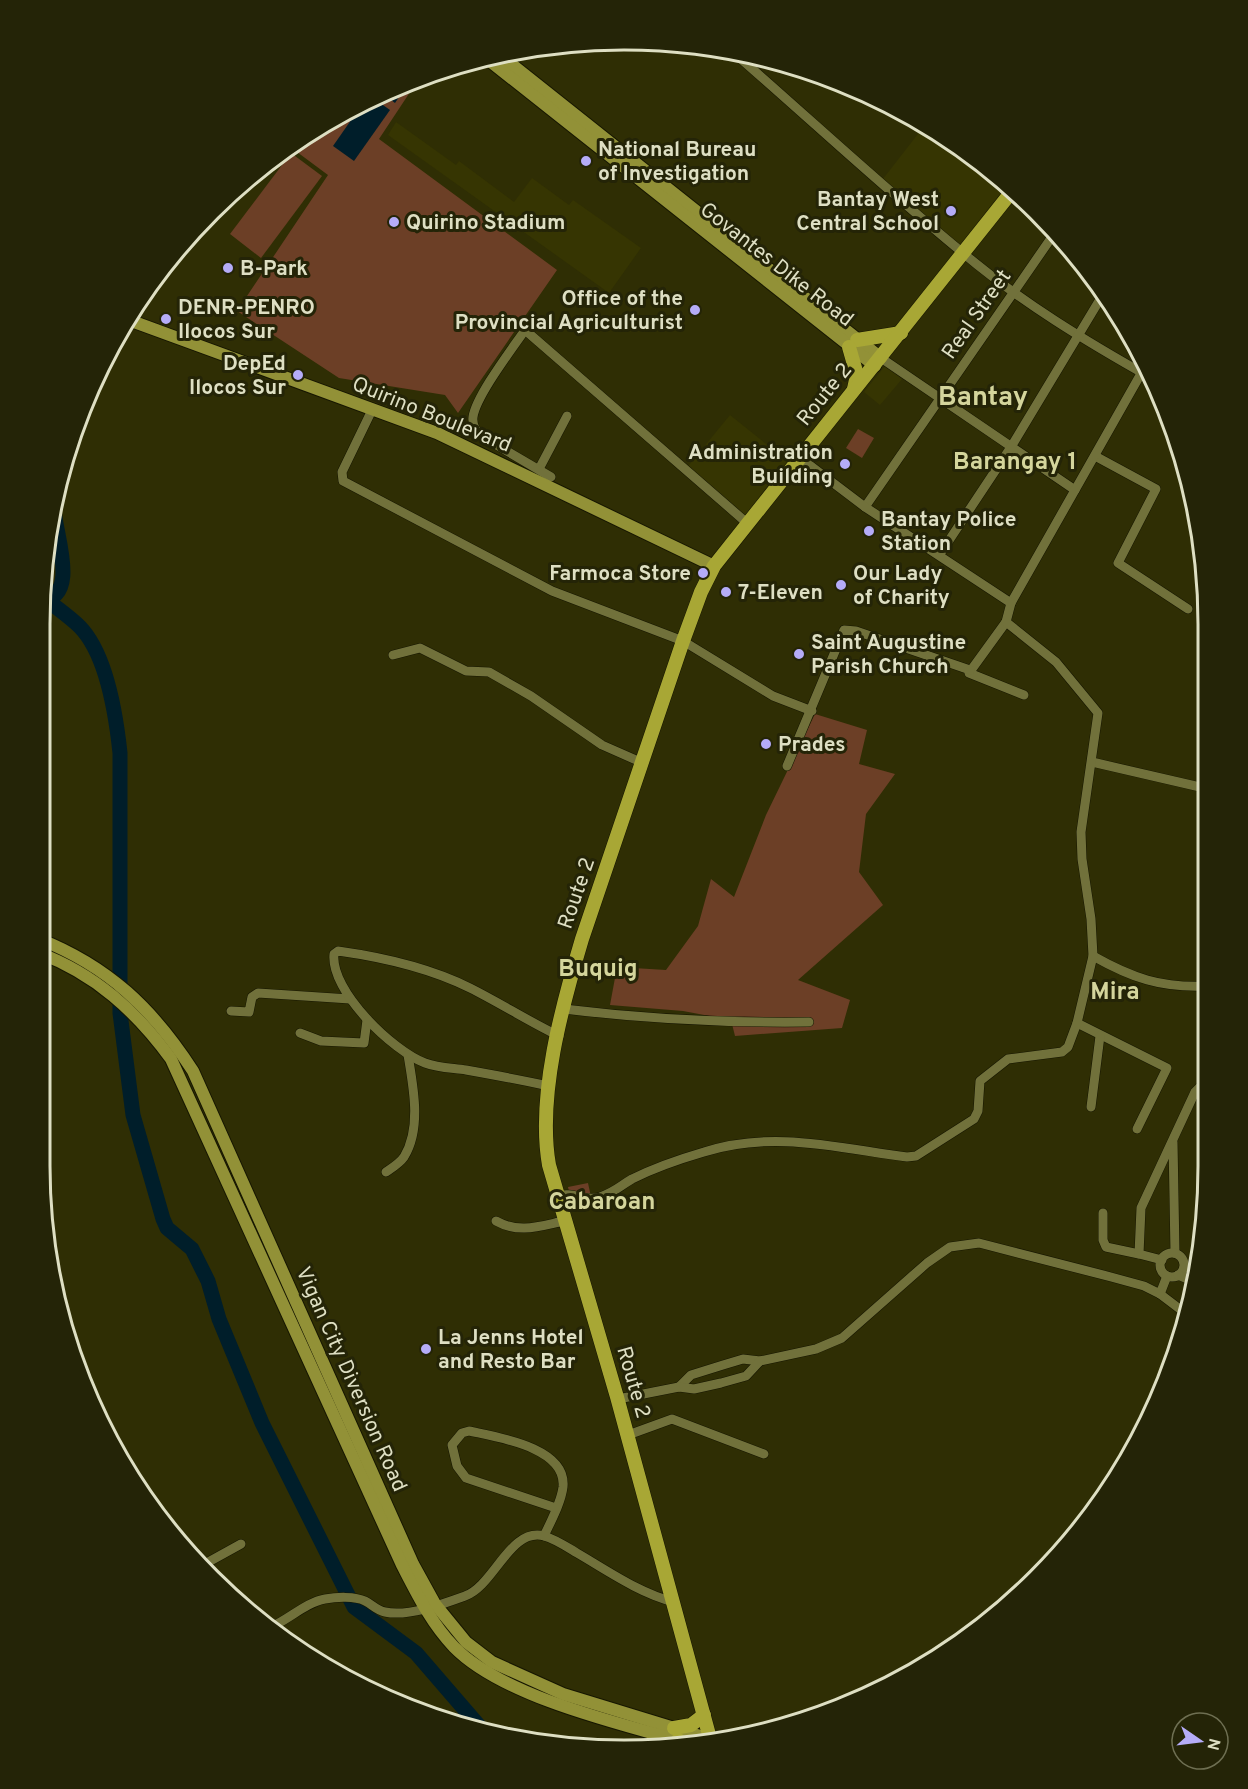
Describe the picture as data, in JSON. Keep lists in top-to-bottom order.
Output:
{
  "streets": {
    "highway": ["Route 2"],
    "main road": ["Govantes Dike Road", "Quirino Boulevard", "Vigan City Diversion Road"],
    "street": ["Real Street"]
  },
  "crossings": [
    ["Govantes Dike Road", "Route 2"],
    ["Route 2", "Quirino Boulevard"]
  ],
  "districts": [
    "Bantay",
    "Barangay 1",
    "Buquig",
    "Mira",
    "Cabaroan"
  ],
  "places": [
    "National Bureau of Investigation",
    "Bantay West Central School",
    "Quirino Stadium",
    "B-Park",
    "Office of the Provincial Agriculturist",
    "DENR-PENRO Ilocos Sur",
    "DepEd Ilocos Sur",
    "Administration Building",
    "Bantay Police Station",
    "Farmoca Store",
    "Our Lady of Charity",
    "7-Eleven",
    "Saint Augustine Parish Church",
    "Prades",
    "La Jenns Hotel and Resto Bar"
  ],
  "north": "right"
}
